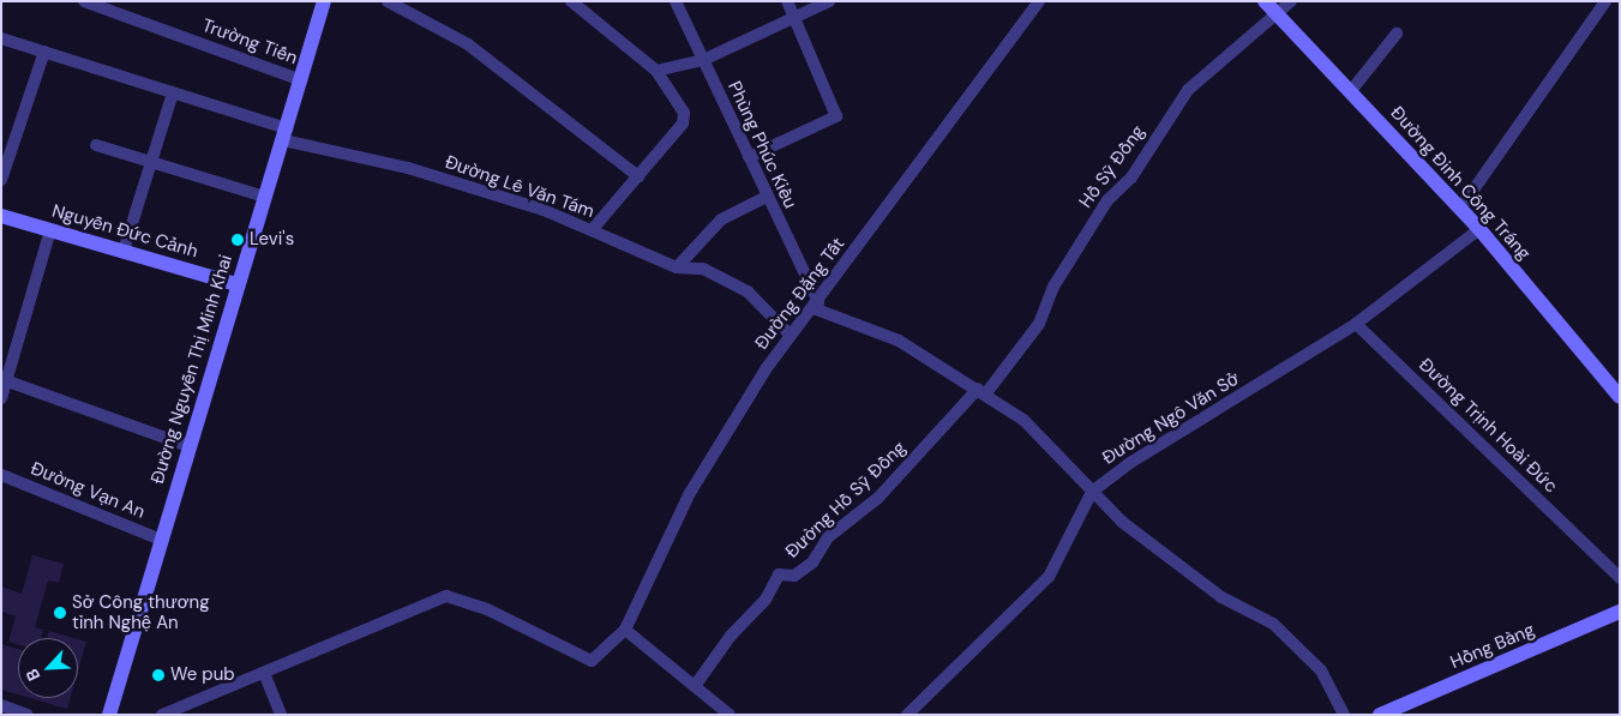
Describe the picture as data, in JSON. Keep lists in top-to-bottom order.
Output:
{
  "streets": {
    "street": [
      "Trường Tiến",
      "Phùng Phúc Kiều",
      "Hồ Sỹ Đồng",
      "Đường Đinh Công Tráng",
      "Đường Lê Văn Tám",
      "Nguyễn Đức Cảnh",
      "Đường Đặng Tất",
      "Đường Nguyễn Thị Minh Khai",
      "Đường Ngô Văn Sở",
      "Đường Trịnh Hoài Đức",
      "Đường Vạn An",
      "Đường Hồ Sỹ Đồng",
      "Hồng Bàng"
    ]
  },
  "crossings": [
    ["Trường Tiến", "Đường Nguyễn Thị Minh Khai"],
    ["Phùng Phúc Kiều", "Đường Đặng Tất"],
    ["Hồ Sỹ Đồng", "Đường Đinh Công Tráng"],
    ["Hồ Sỹ Đồng", "Đường Hồ Sỹ Đồng"],
    ["Đường Đinh Công Tráng", "Đường Ngô Văn Sở"],
    ["Đường Lê Văn Tám", "Đường Đặng Tất"],
    ["Đường Lê Văn Tám", "Đường Nguyễn Thị Minh Khai"],
    ["Nguyễn Đức Cảnh", "Đường Nguyễn Thị Minh Khai"],
    ["Đường Nguyễn Thị Minh Khai", "Đường Vạn An"],
    ["Đường Ngô Văn Sở", "Đường Trịnh Hoài Đức"]
  ],
  "places": ["Levi's", "Sở Công thương tỉnh Nghệ An", "We pub"],
  "north": "bottom left"
}
